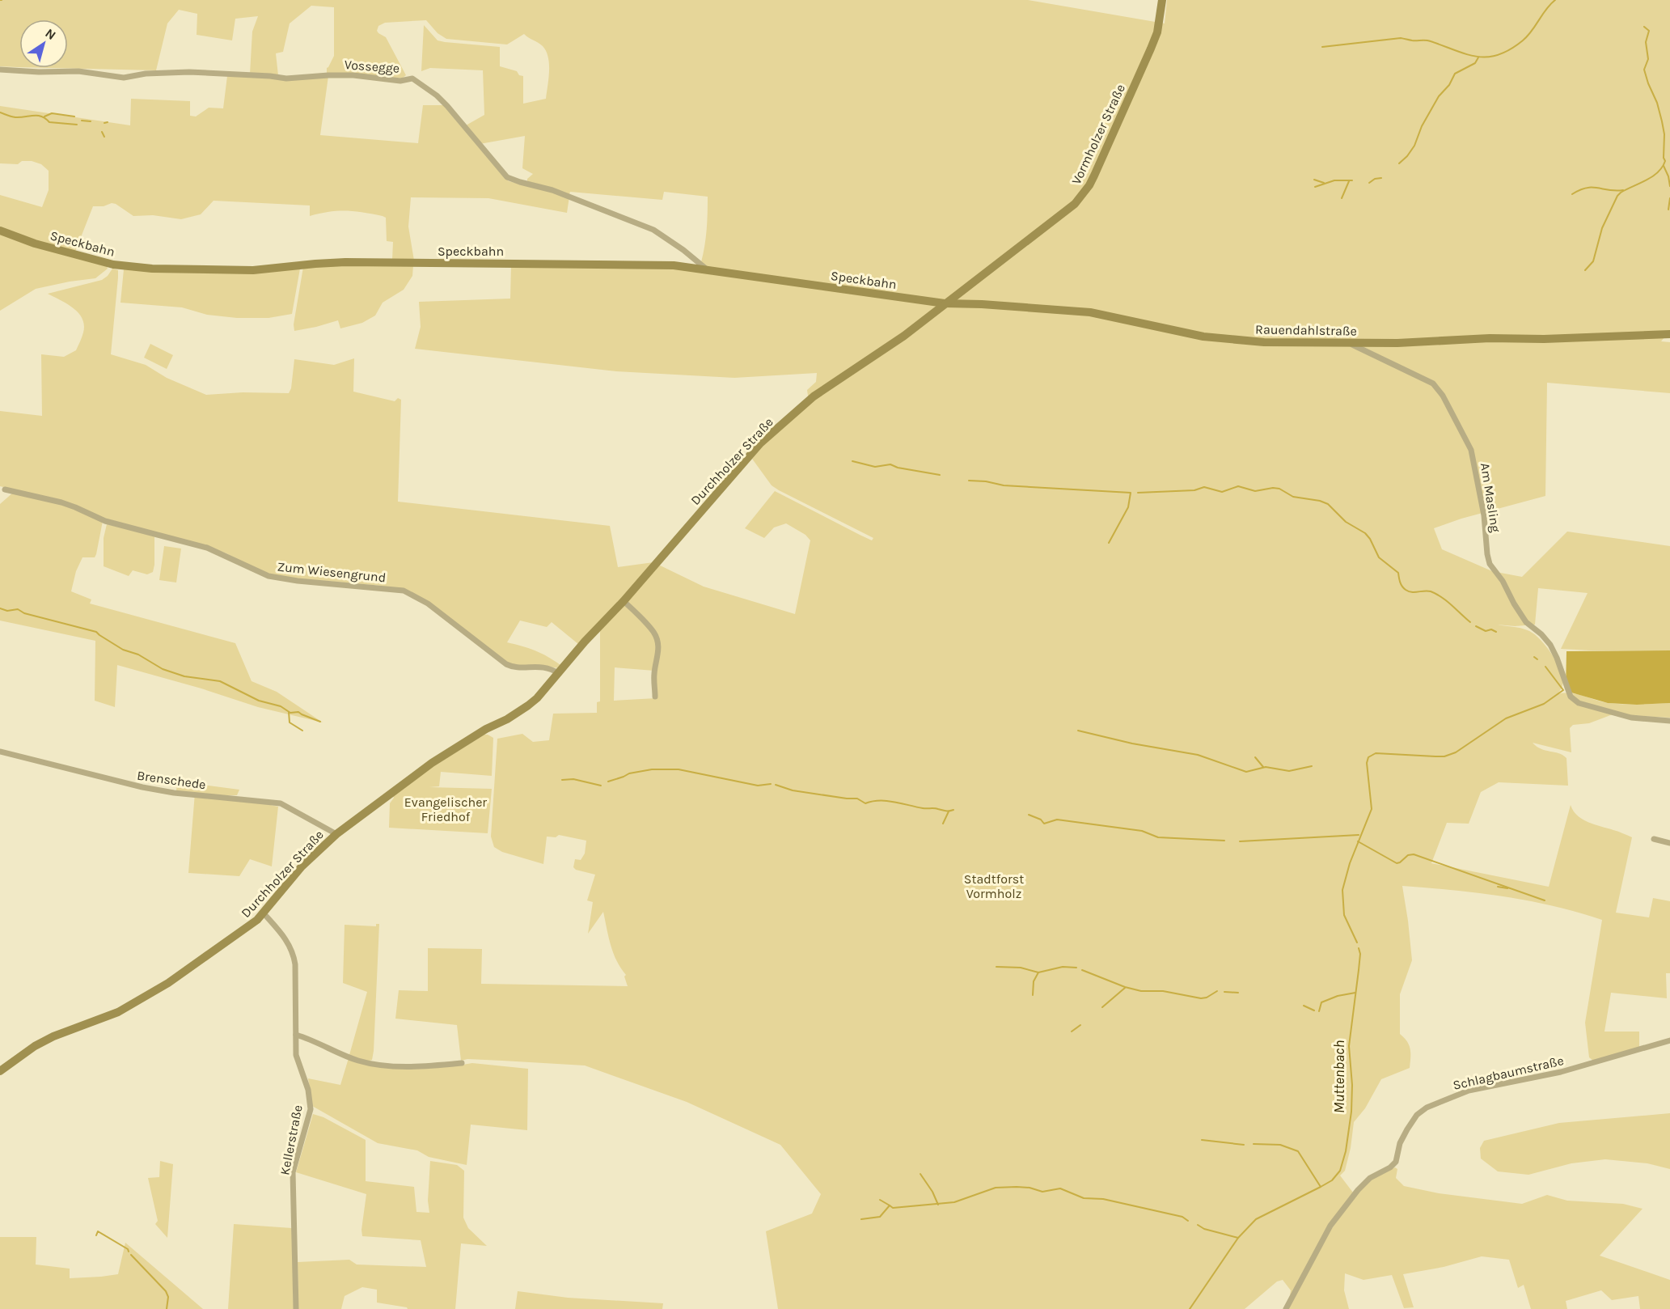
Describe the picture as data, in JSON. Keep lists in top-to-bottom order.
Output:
{
  "streets": {
    "street": [
      "Vossegge",
      "Vormholzer Straße",
      "Speckbahn",
      "Rauendahlstraße",
      "Durchholzer Straße",
      "Am Masling",
      "Zum Wiesengrund",
      "Brenschede",
      "Schlagbaumstraße",
      "Kellerstraße"
    ]
  },
  "crossings": [
    ["Vossegge", "Speckbahn"],
    ["Vormholzer Straße", "Speckbahn"],
    ["Vormholzer Straße", "Rauendahlstraße"],
    ["Vormholzer Straße", "Durchholzer Straße"],
    ["Speckbahn", "Rauendahlstraße"],
    ["Speckbahn", "Durchholzer Straße"],
    ["Rauendahlstraße", "Durchholzer Straße"],
    ["Rauendahlstraße", "Am Masling"],
    ["Durchholzer Straße", "Zum Wiesengrund"],
    ["Durchholzer Straße", "Brenschede"],
    ["Durchholzer Straße", "Kellerstraße"]
  ],
  "water": ["Muttenbach"],
  "parks": ["Evangelischer Friedhof", "Stadtforst Vormholz"],
  "north": "top right"
}
